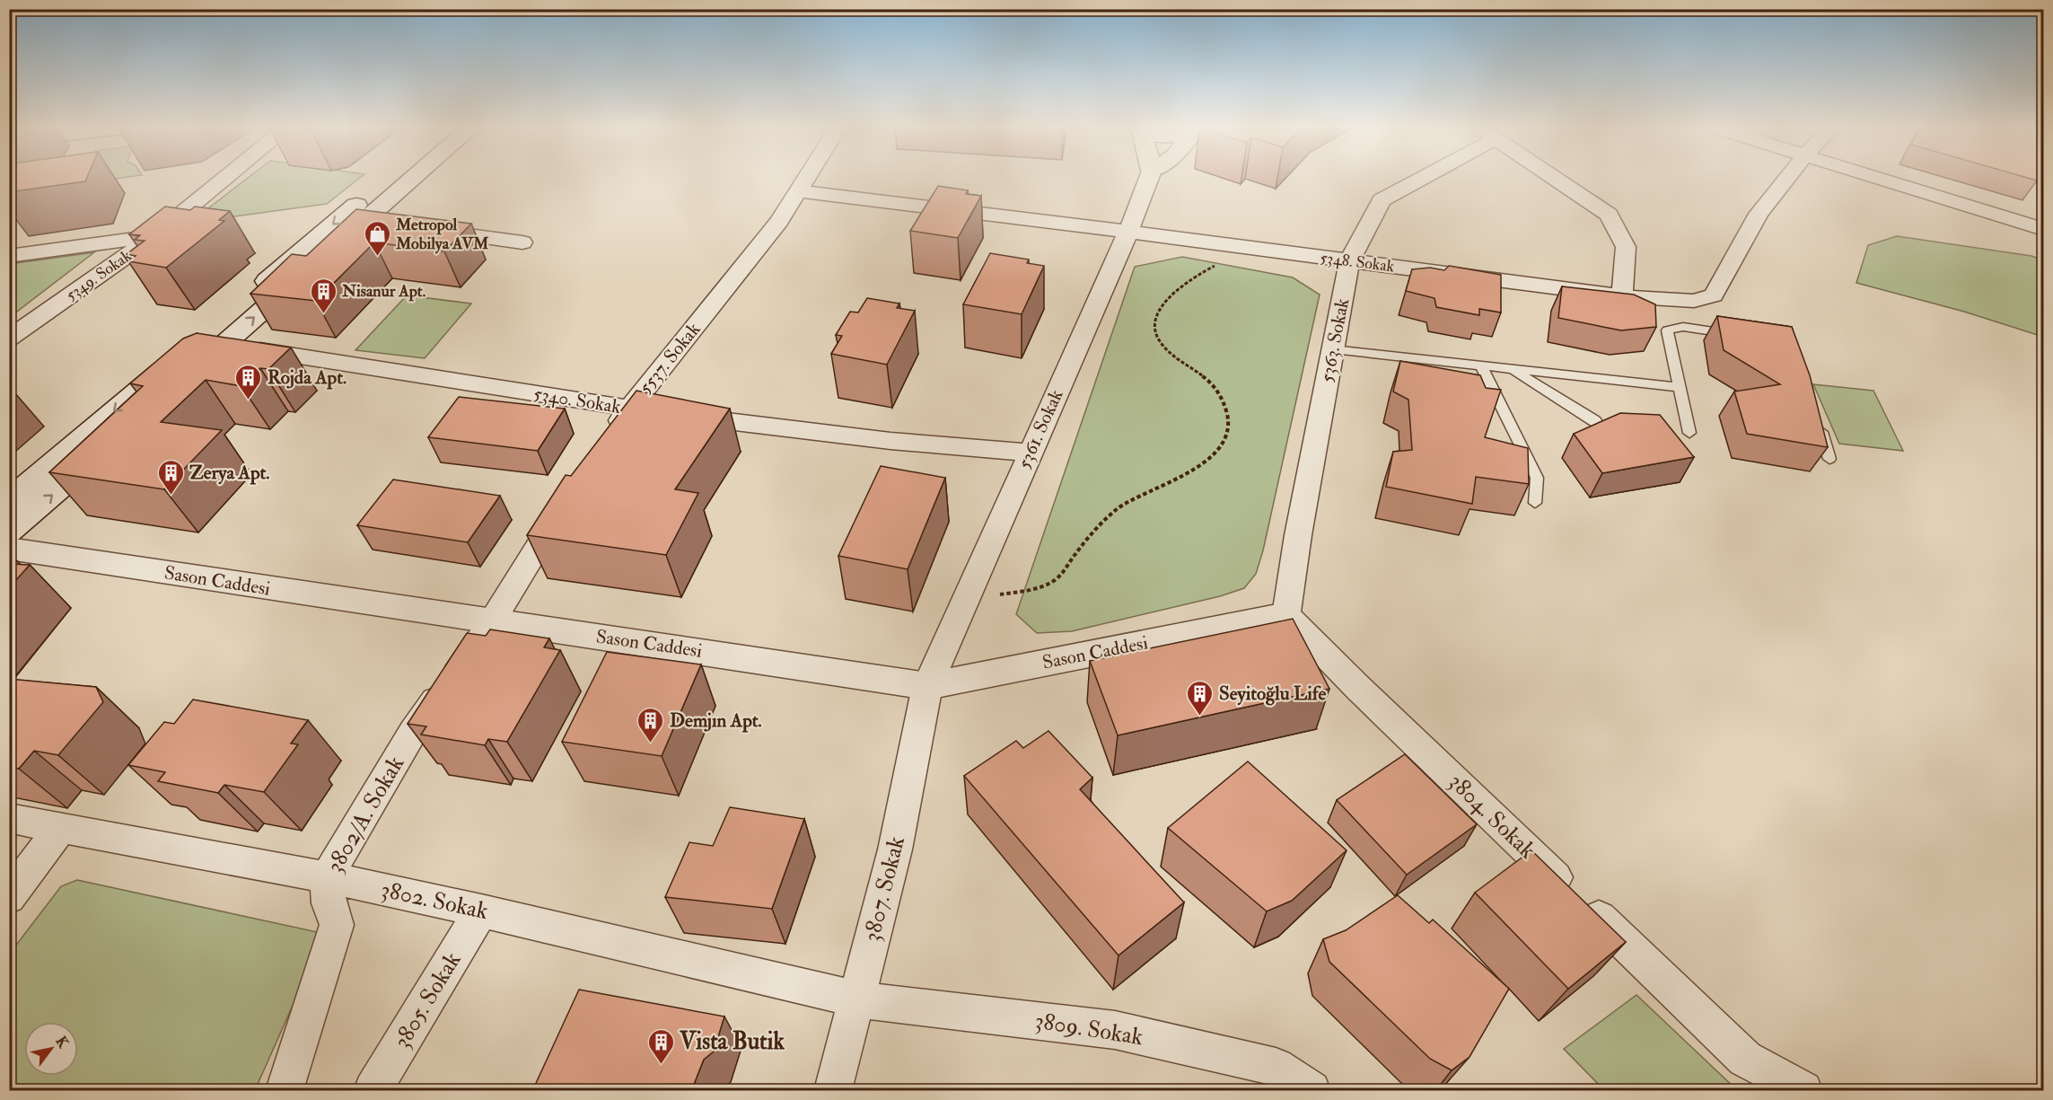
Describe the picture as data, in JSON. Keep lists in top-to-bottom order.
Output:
{
  "streets": {
    "main road": ["Sason Caddesi"],
    "street": [
      "5348. Sokak",
      "5349. Sokak",
      "5363. Sokak",
      "5537. Sokak",
      "5340. Sokak",
      "5361. Sokak",
      "3802/A. Sokak",
      "3804. Sokak",
      "3807. Sokak",
      "3802. Sokak",
      "3805. Sokak",
      "3809. Sokak"
    ]
  },
  "crossings": [
    ["5348. Sokak", "5363. Sokak"],
    ["5348. Sokak", "5537. Sokak"],
    ["5348. Sokak", "5361. Sokak"],
    ["5363. Sokak", "Sason Caddesi"],
    ["5363. Sokak", "3804. Sokak"],
    ["5537. Sokak", "5340. Sokak"],
    ["5340. Sokak", "5361. Sokak"],
    ["5361. Sokak", "Sason Caddesi"],
    ["5361. Sokak", "3807. Sokak"],
    ["Sason Caddesi", "3802/A. Sokak"],
    ["Sason Caddesi", "3804. Sokak"],
    ["Sason Caddesi", "3807. Sokak"],
    ["3802/A. Sokak", "3802. Sokak"],
    ["3807. Sokak", "3802. Sokak"],
    ["3807. Sokak", "3809. Sokak"],
    ["3802. Sokak", "3805. Sokak"],
    ["3802. Sokak", "3809. Sokak"]
  ],
  "places": {
    "shop": ["Metropol Mobilya AVM"],
    "building": [
      "Nisanur Apt.",
      "Rojda Apt.",
      "Zerya Apt.",
      "Seyitoğlu Life",
      "Demjın Apt.",
      "Vista Butik"
    ]
  },
  "north": "top right"
}
